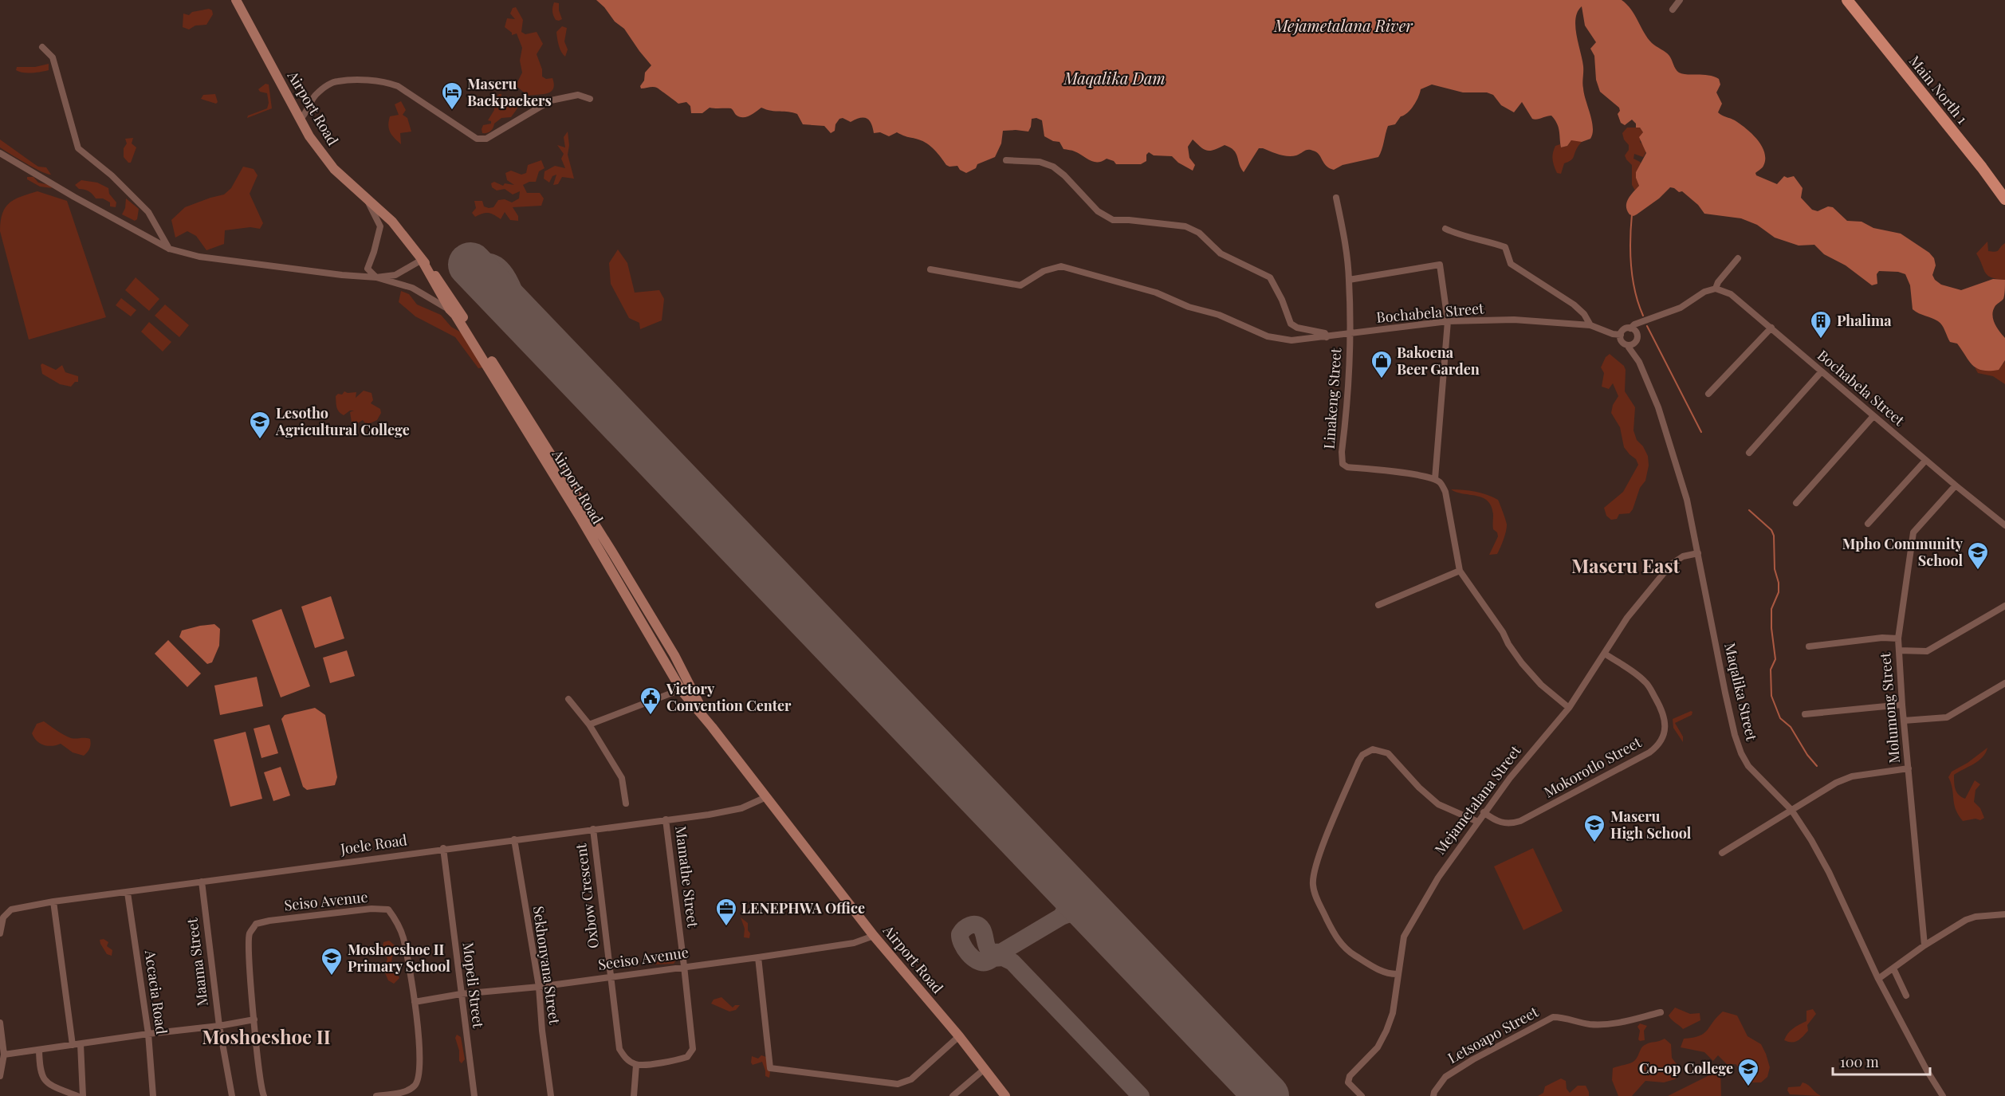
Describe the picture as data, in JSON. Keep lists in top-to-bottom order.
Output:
{
  "streets": {
    "main road": ["Main North 1", "Airport Road"],
    "street": [
      "Bochabela Street",
      "Linakeng Street",
      "Maqalika Street",
      "Molumong Street",
      "Mokorotlo Street",
      "Mejametalana Street",
      "Joele Road",
      "Mamathe Street",
      "Oxbow Crescent",
      "Seiso Avenue",
      "Seeiso Avenue",
      "Maama Street",
      "Sekhonyana Street",
      "Mopeli Street",
      "Accacia Road",
      "Letsoapo Street"
    ]
  },
  "crossings": [
    ["Airport Road", "Joele Road"],
    ["Airport Road", "Seeiso Avenue"],
    ["Bochabela Street", "Linakeng Street"],
    ["Bochabela Street", "Maqalika Street"],
    ["Bochabela Street", "Molumong Street"],
    ["Maqalika Street", "Mejametalana Street"],
    ["Mokorotlo Street", "Mejametalana Street"],
    ["Joele Road", "Mamathe Street"],
    ["Joele Road", "Oxbow Crescent"],
    ["Joele Road", "Maama Street"],
    ["Joele Road", "Sekhonyana Street"],
    ["Joele Road", "Mopeli Street"],
    ["Joele Road", "Accacia Road"],
    ["Mamathe Street", "Seeiso Avenue"],
    ["Oxbow Crescent", "Seeiso Avenue"],
    ["Seiso Avenue", "Seeiso Avenue"],
    ["Seeiso Avenue", "Sekhonyana Street"],
    ["Seeiso Avenue", "Mopeli Street"]
  ],
  "districts": ["Maseru East", "Moshoeshoe II"],
  "water": ["Mejametalana River", "Maqalika Dam"],
  "places": {
    "hotel": ["Maseru Backpackers"],
    "building": ["Phalima"],
    "shop": ["Bakoena Beer Garden"],
    "school or university": [
      "Lesotho Agricultural College",
      "Mpho Community School",
      "Maseru High School",
      "Moshoeshoe II Primary School",
      "Co-op College"
    ],
    "public building": ["Victory Convention Center"],
    "office": ["LENEPHWA Office"]
  },
  "scale_bar": "100 m"
}
